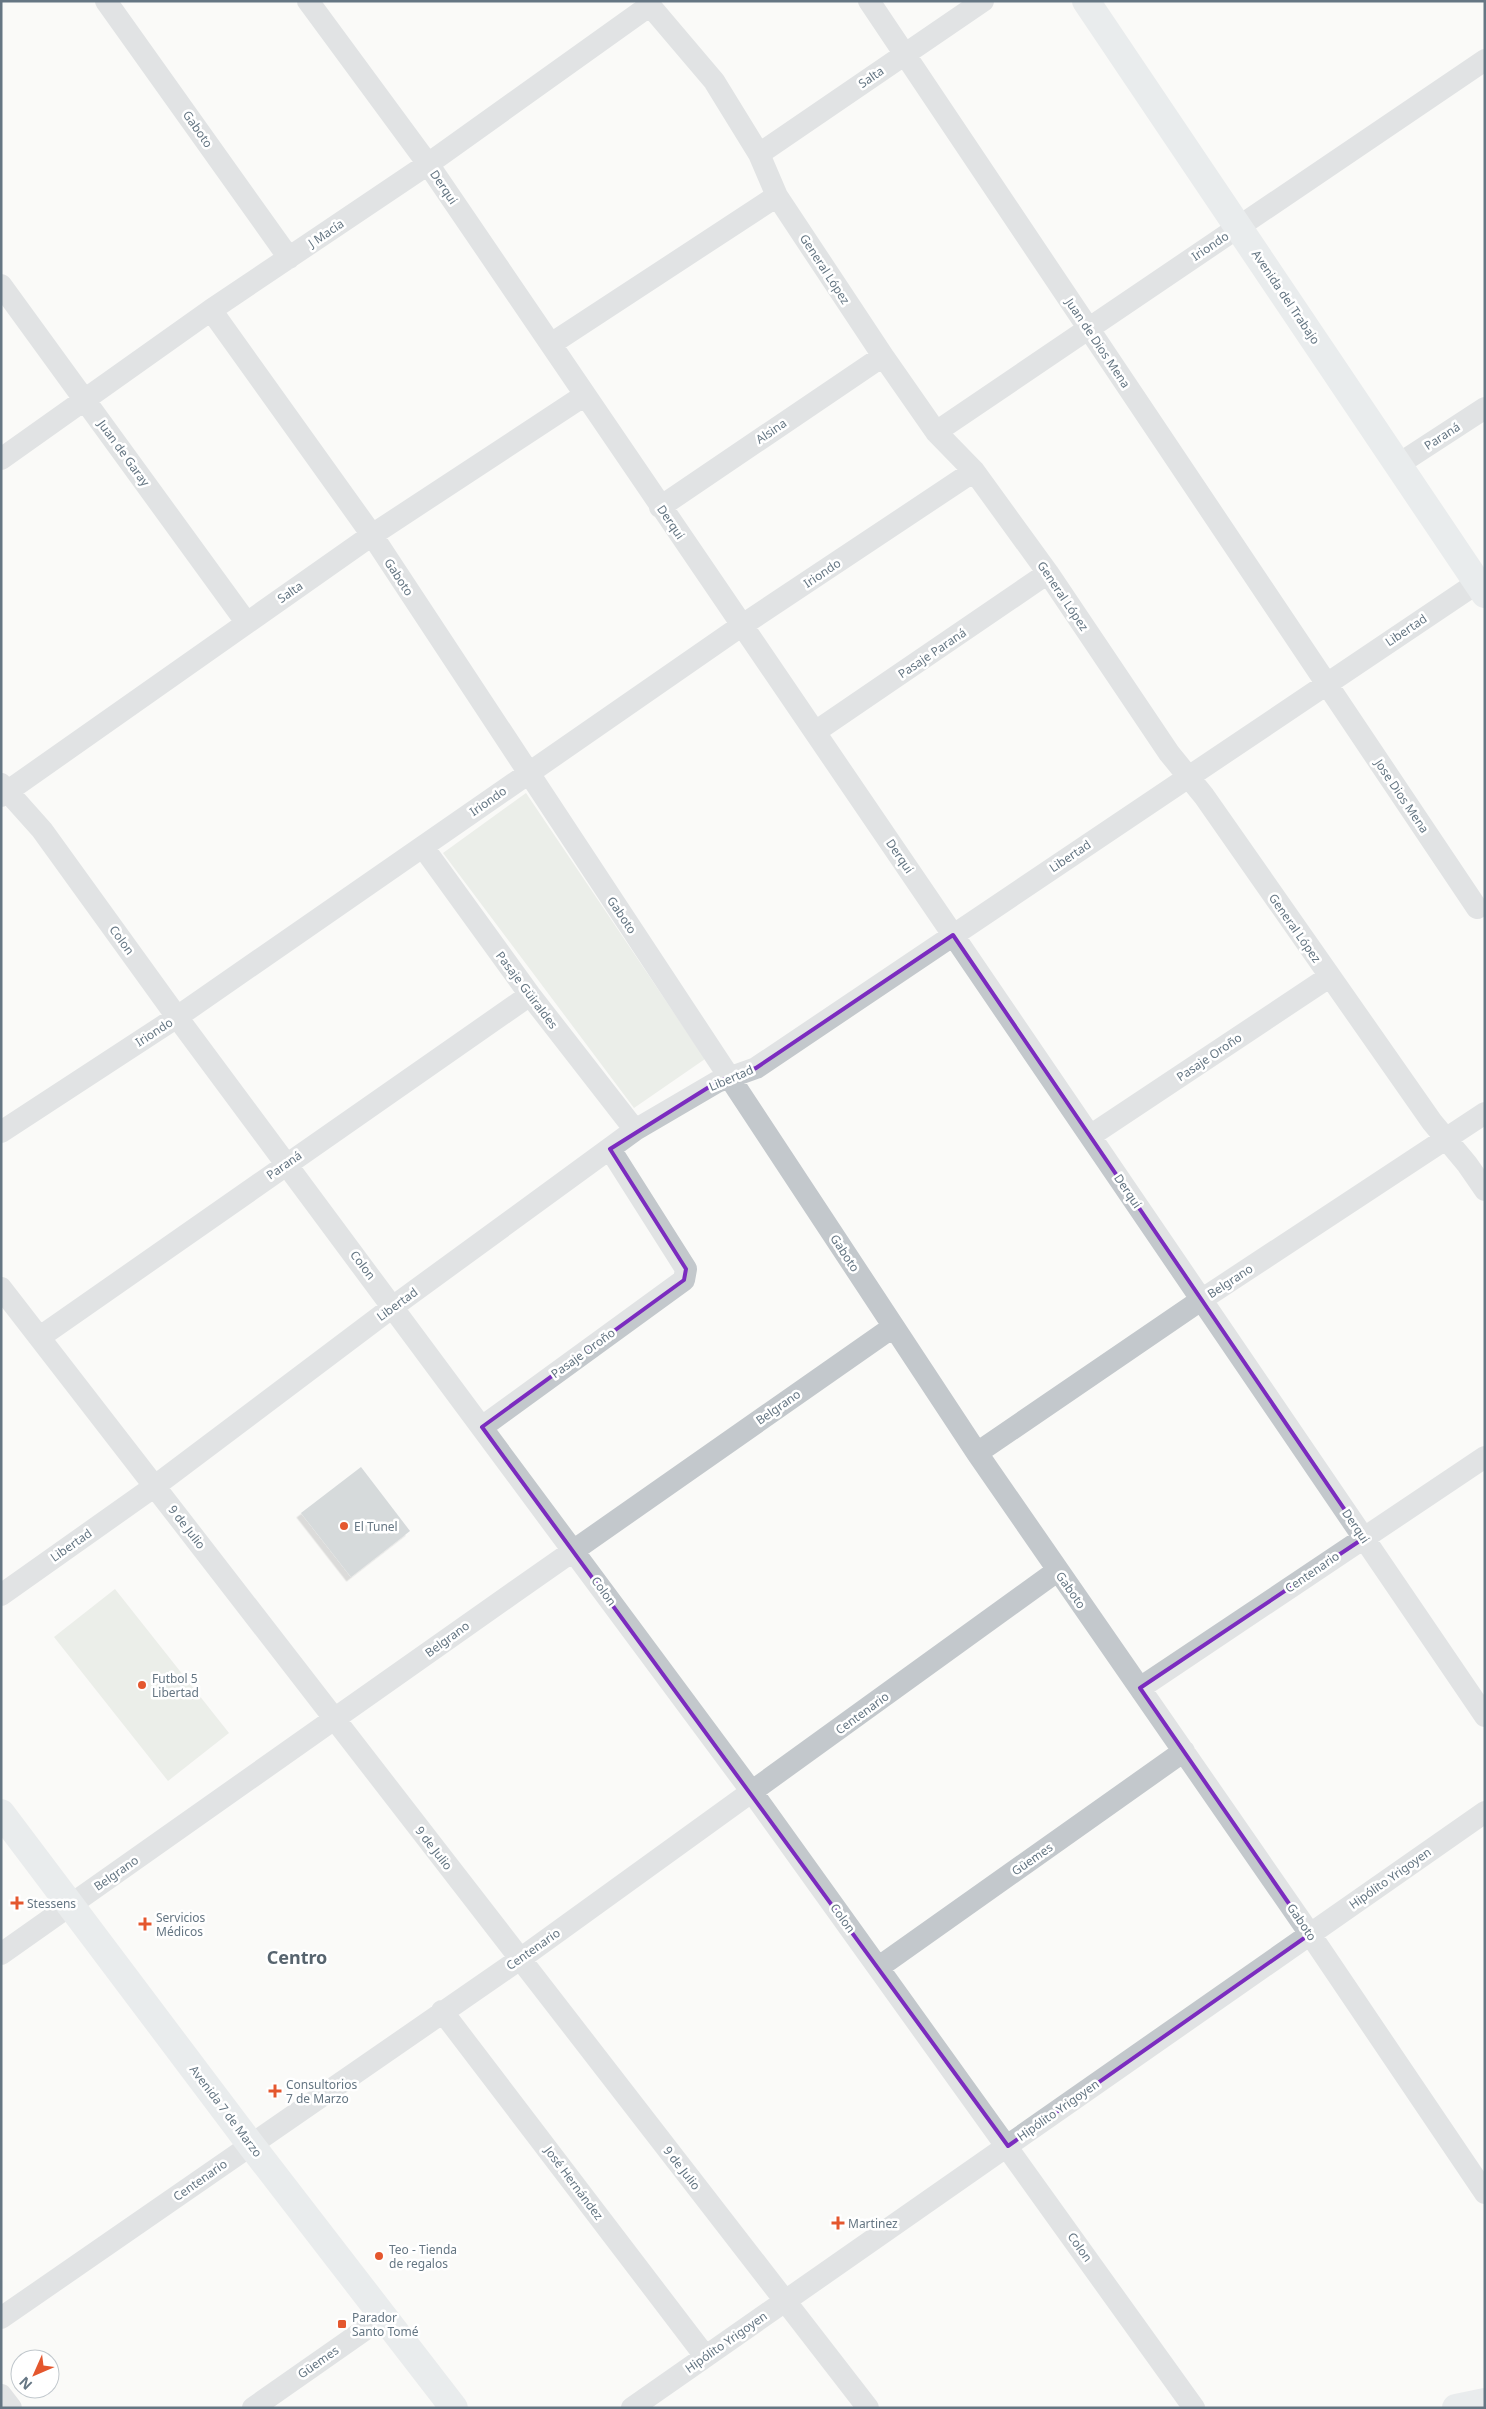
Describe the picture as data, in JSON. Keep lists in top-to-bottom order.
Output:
{
  "streets": {
    "main road": ["Avenida del Trabajo", "Avenida 7 de Marzo"],
    "street": [
      "Salta",
      "Gaboto",
      "Derqui",
      "J Macía",
      "Iriondo",
      "General López",
      "Juan de Dios Mena",
      "Alsina",
      "Paraná",
      "Juan de Garay",
      "Libertad",
      "Pasaje Paraná",
      "Jose Dios Mena",
      "Colon",
      "Pasaje Güiraldes",
      "Pasaje Oroño",
      "Belgrano",
      "9 de Julio",
      "Centenario",
      "Güemes",
      "Hipólito Yrigoyen",
      "José Hernández"
    ]
  },
  "crossings": [
    ["Salta", "Gaboto"],
    ["Salta", "Derqui"],
    ["Salta", "General López"],
    ["Salta", "Juan de Dios Mena"],
    ["Salta", "Juan de Garay"],
    ["Salta", "Colon"],
    ["Gaboto", "J Macía"],
    ["Gaboto", "Iriondo"],
    ["Gaboto", "Libertad"],
    ["Gaboto", "Belgrano"],
    ["Gaboto", "Centenario"],
    ["Gaboto", "Güemes"],
    ["Gaboto", "Hipólito Yrigoyen"],
    ["Derqui", "J Macía"],
    ["Derqui", "Iriondo"],
    ["Derqui", "Alsina"],
    ["Derqui", "Libertad"],
    ["Derqui", "Pasaje Paraná"],
    ["Derqui", "Pasaje Oroño"],
    ["Derqui", "Belgrano"],
    ["Derqui", "Centenario"],
    ["J Macía", "General López"],
    ["J Macía", "Juan de Garay"],
    ["Iriondo", "General López"],
    ["Iriondo", "Avenida del Trabajo"],
    ["Iriondo", "Juan de Dios Mena"],
    ["Iriondo", "Colon"],
    ["Iriondo", "Pasaje Güiraldes"],
    ["General López", "Alsina"],
    ["General López", "Libertad"],
    ["General López", "Pasaje Paraná"],
    ["General López", "Pasaje Oroño"],
    ["General López", "Belgrano"],
    ["Avenida del Trabajo", "Paraná"],
    ["Avenida del Trabajo", "Libertad"],
    ["Juan de Dios Mena", "Libertad"],
    ["Juan de Dios Mena", "Jose Dios Mena"],
    ["Paraná", "Colon"],
    ["Paraná", "Pasaje Güiraldes"],
    ["Paraná", "9 de Julio"],
    ["Libertad", "Jose Dios Mena"],
    ["Libertad", "Colon"],
    ["Libertad", "Pasaje Güiraldes"],
    ["Libertad", "Pasaje Oroño"],
    ["Libertad", "9 de Julio"],
    ["Colon", "Pasaje Oroño"],
    ["Colon", "Belgrano"],
    ["Colon", "Centenario"],
    ["Colon", "Güemes"],
    ["Colon", "Hipólito Yrigoyen"],
    ["Belgrano", "9 de Julio"],
    ["Belgrano", "Avenida 7 de Marzo"],
    ["9 de Julio", "Centenario"],
    ["9 de Julio", "Hipólito Yrigoyen"],
    ["Centenario", "Avenida 7 de Marzo"],
    ["Centenario", "José Hernández"],
    ["Güemes", "Avenida 7 de Marzo"],
    ["Hipólito Yrigoyen", "José Hernández"]
  ],
  "districts": ["Centro"],
  "places": {
    "other": ["El Tunel", "Futbol 5 Libertad", "Teo - Tienda de regalos"],
    "health": [
      "Stessens",
      "Servicios Médicos",
      "Consultorios 7 de Marzo",
      "Martinez"
    ],
    "transit": ["Parador Santo Tomé"]
  },
  "north": "bottom left"
}
